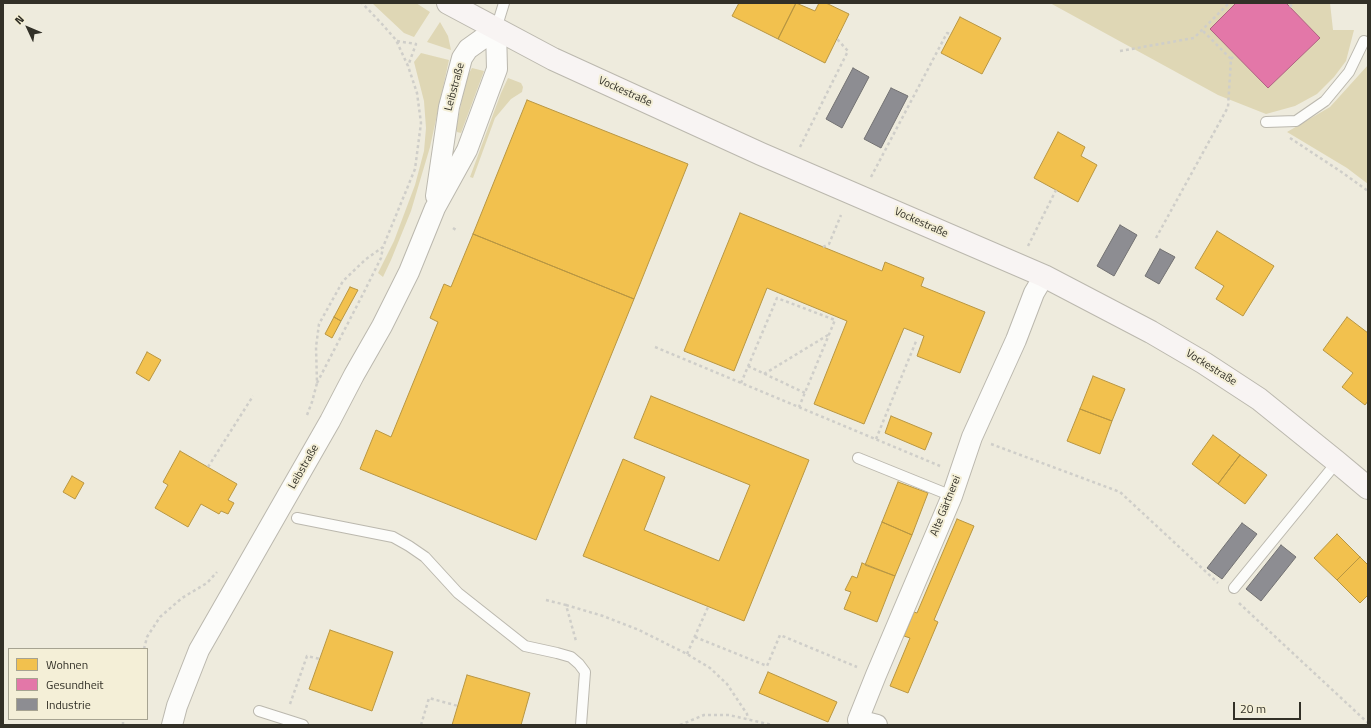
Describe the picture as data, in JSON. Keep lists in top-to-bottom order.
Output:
{
  "streets": {
    "main road": ["Vockestraße"],
    "street": ["Leibstraße", "Alte Gärtnerei"]
  },
  "crossings": [
    ["Leibstraße", "Vockestraße"],
    ["Vockestraße", "Alte Gärtnerei"]
  ],
  "legend": ["Wohnen", "Gesundheit", "Industrie"],
  "scale_bar": "20 m",
  "north": "top left"
}
